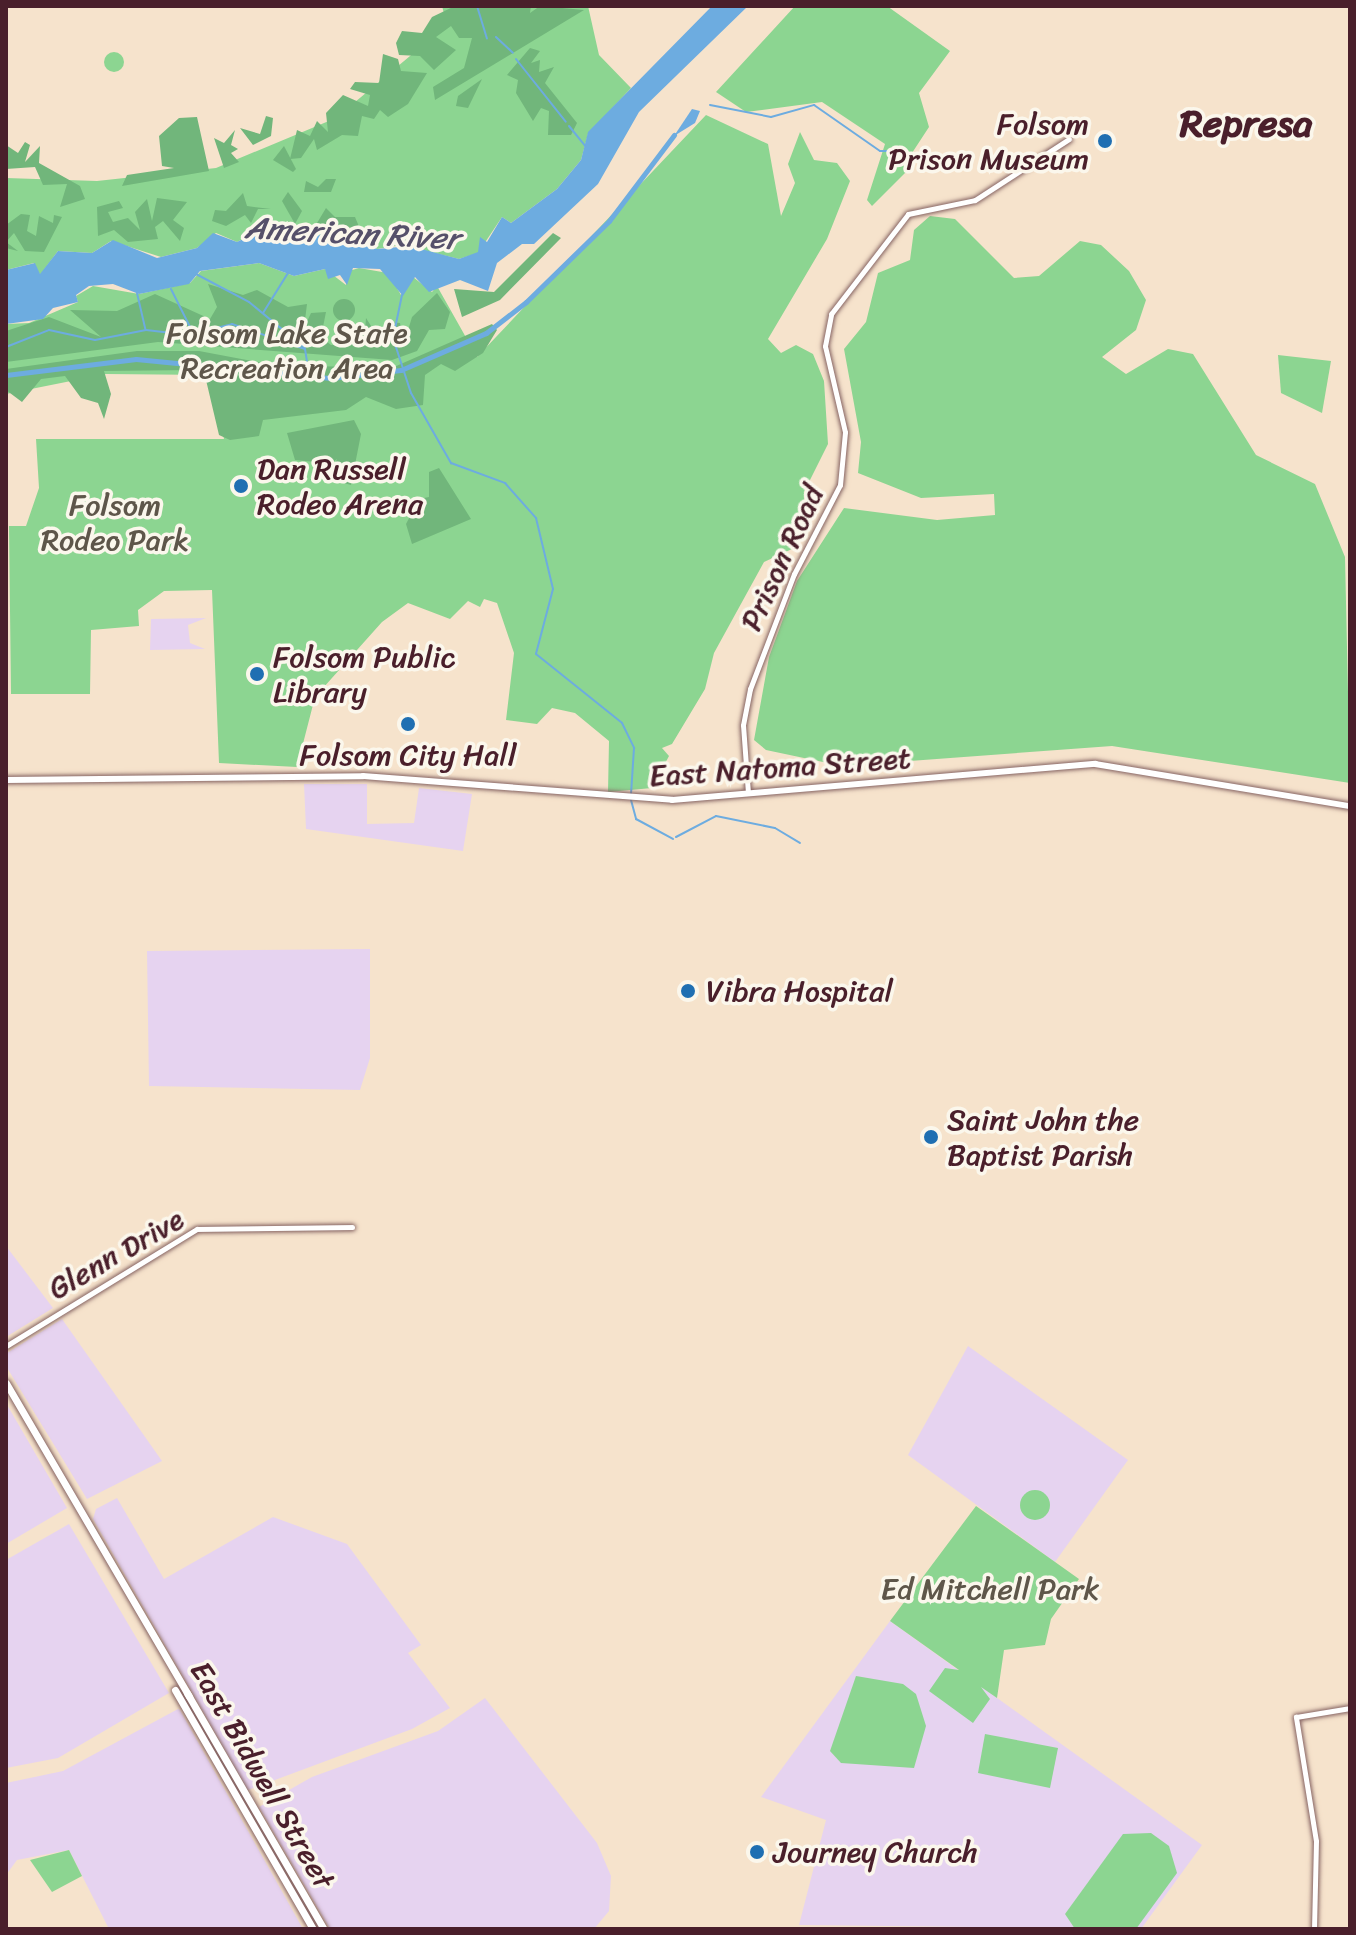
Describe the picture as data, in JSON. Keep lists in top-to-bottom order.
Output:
{
  "streets": {
    "main road": ["East Natoma Street", "East Bidwell Street"],
    "street": ["Prison Road", "Glenn Drive"]
  },
  "crossings": [
    ["Prison Road", "East Natoma Street"]
  ],
  "districts": ["Represa"],
  "water": ["American River"],
  "parks": ["Folsom Lake State Recreation Area", "Folsom Rodeo Park", "Ed Mitchell Park"],
  "places": [
    "Folsom Prison Museum",
    "Dan Russell Rodeo Arena",
    "Folsom Public Library",
    "Folsom City Hall",
    "Vibra Hospital",
    "Saint John the Baptist Parish",
    "Journey Church"
  ]
}
